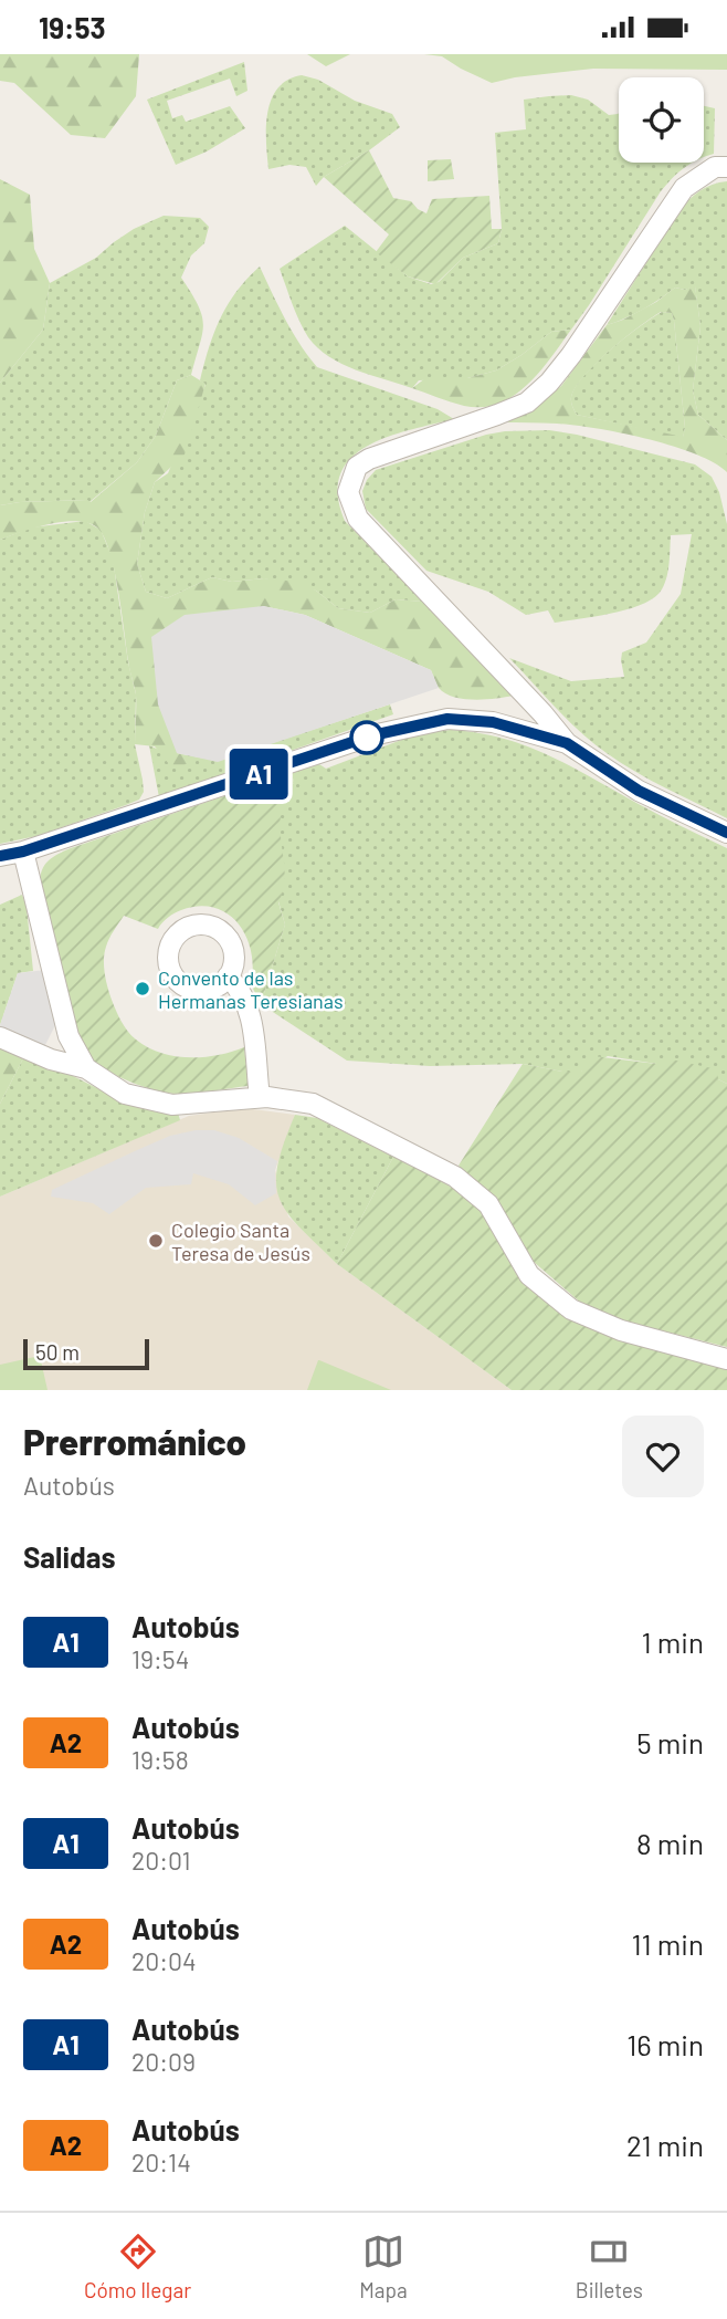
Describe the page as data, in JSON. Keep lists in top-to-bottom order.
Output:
{
  "places": ["Convento de las Hermanas Teresianas", "Colegio Santa Teresa de Jesús"],
  "lines": ["bus line A1"],
  "scale_bar": "50 m",
  "page": {
    "status": "19:53",
    "on_map": "A1",
    "scale": "50 m",
    "heading": [
      ["Prerrománico", "Autobús"],
      "Salidas"
    ],
    "list": [
      {
        "mark": "A1",
        "name": "Autobús",
        "note": "19:54",
        "value": "1 min"
      },
      {
        "mark": "A2",
        "name": "Autobús",
        "note": "19:58",
        "value": "5 min"
      },
      {
        "mark": "A1",
        "name": "Autobús",
        "note": "20:01",
        "value": "8 min"
      },
      {
        "mark": "A2",
        "name": "Autobús",
        "note": "20:04",
        "value": "11 min"
      },
      {
        "mark": "A1",
        "name": "Autobús",
        "note": "20:09",
        "value": "16 min"
      },
      {
        "mark": "A2",
        "name": "Autobús",
        "note": "20:14",
        "value": "21 min"
      }
    ],
    "tabs": ["Cómo llegar", "Mapa", "Billetes"]
  }
}
